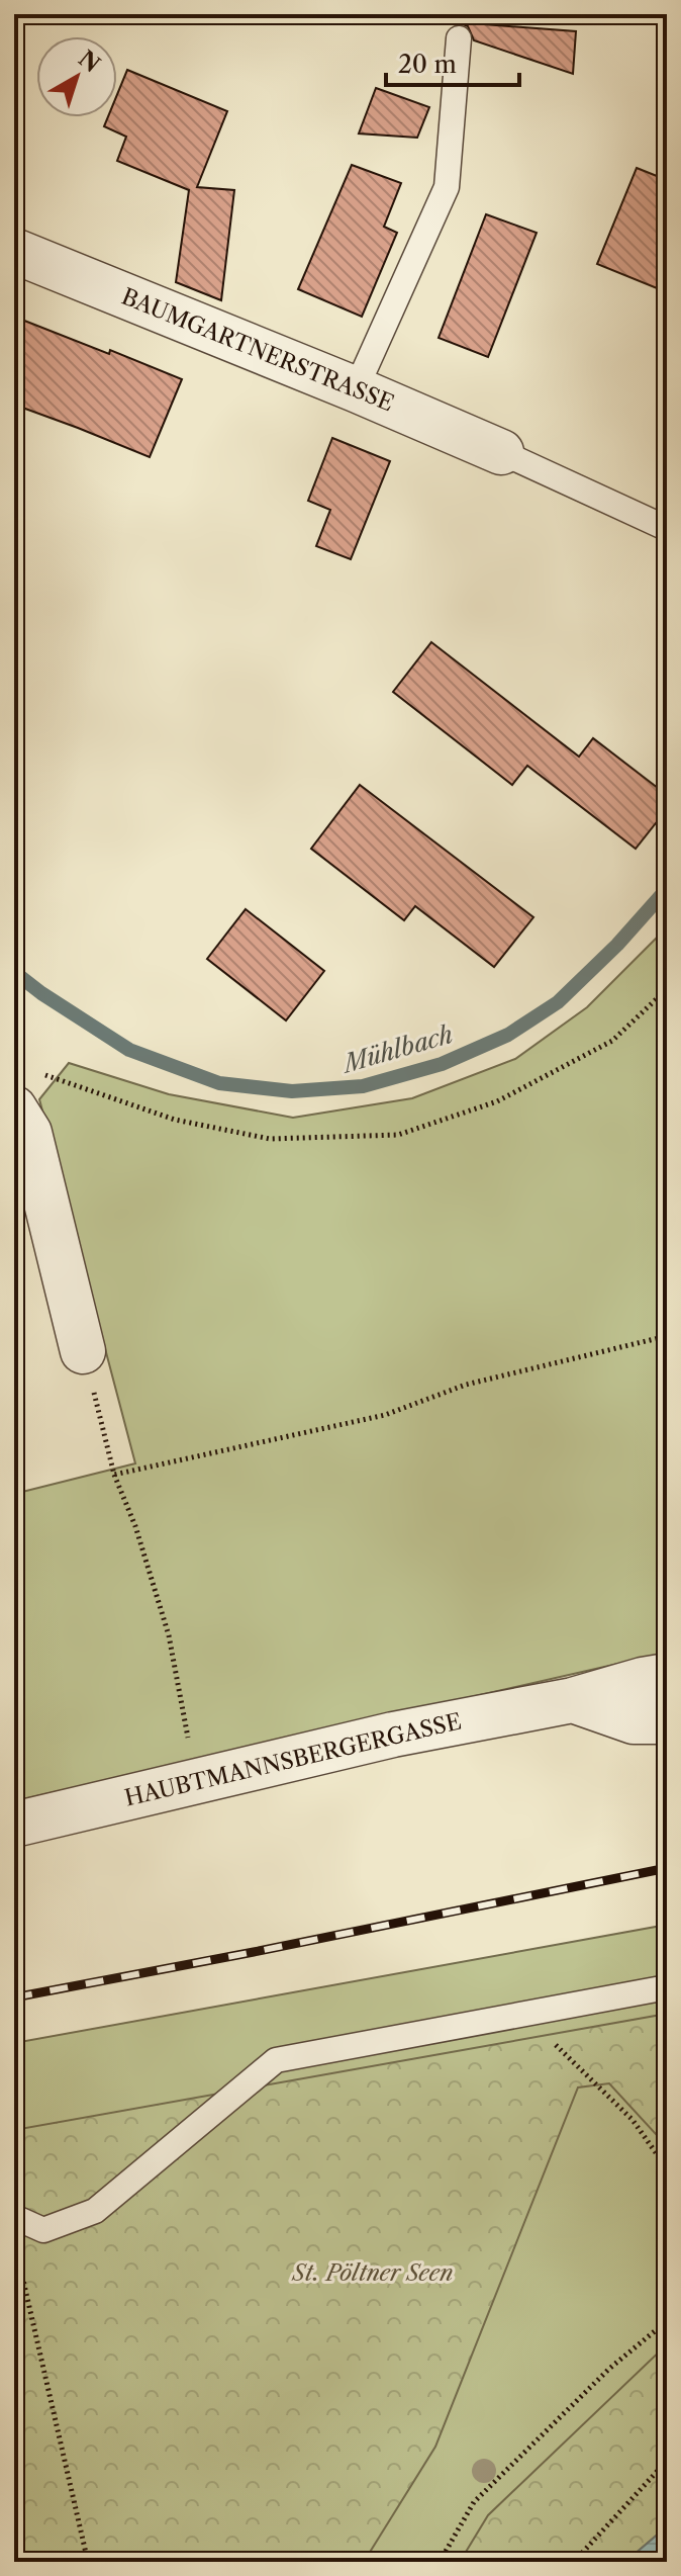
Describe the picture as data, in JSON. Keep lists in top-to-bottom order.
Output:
{
  "streets": {
    "street": ["BAUMGARTNERSTRASSE", "HAUBTMANNSBERGERGASSE"]
  },
  "water": ["Mühlbach"],
  "parks": ["St. Pöltner Seen"],
  "scale_bar": "20 m",
  "north": "top right"
}
